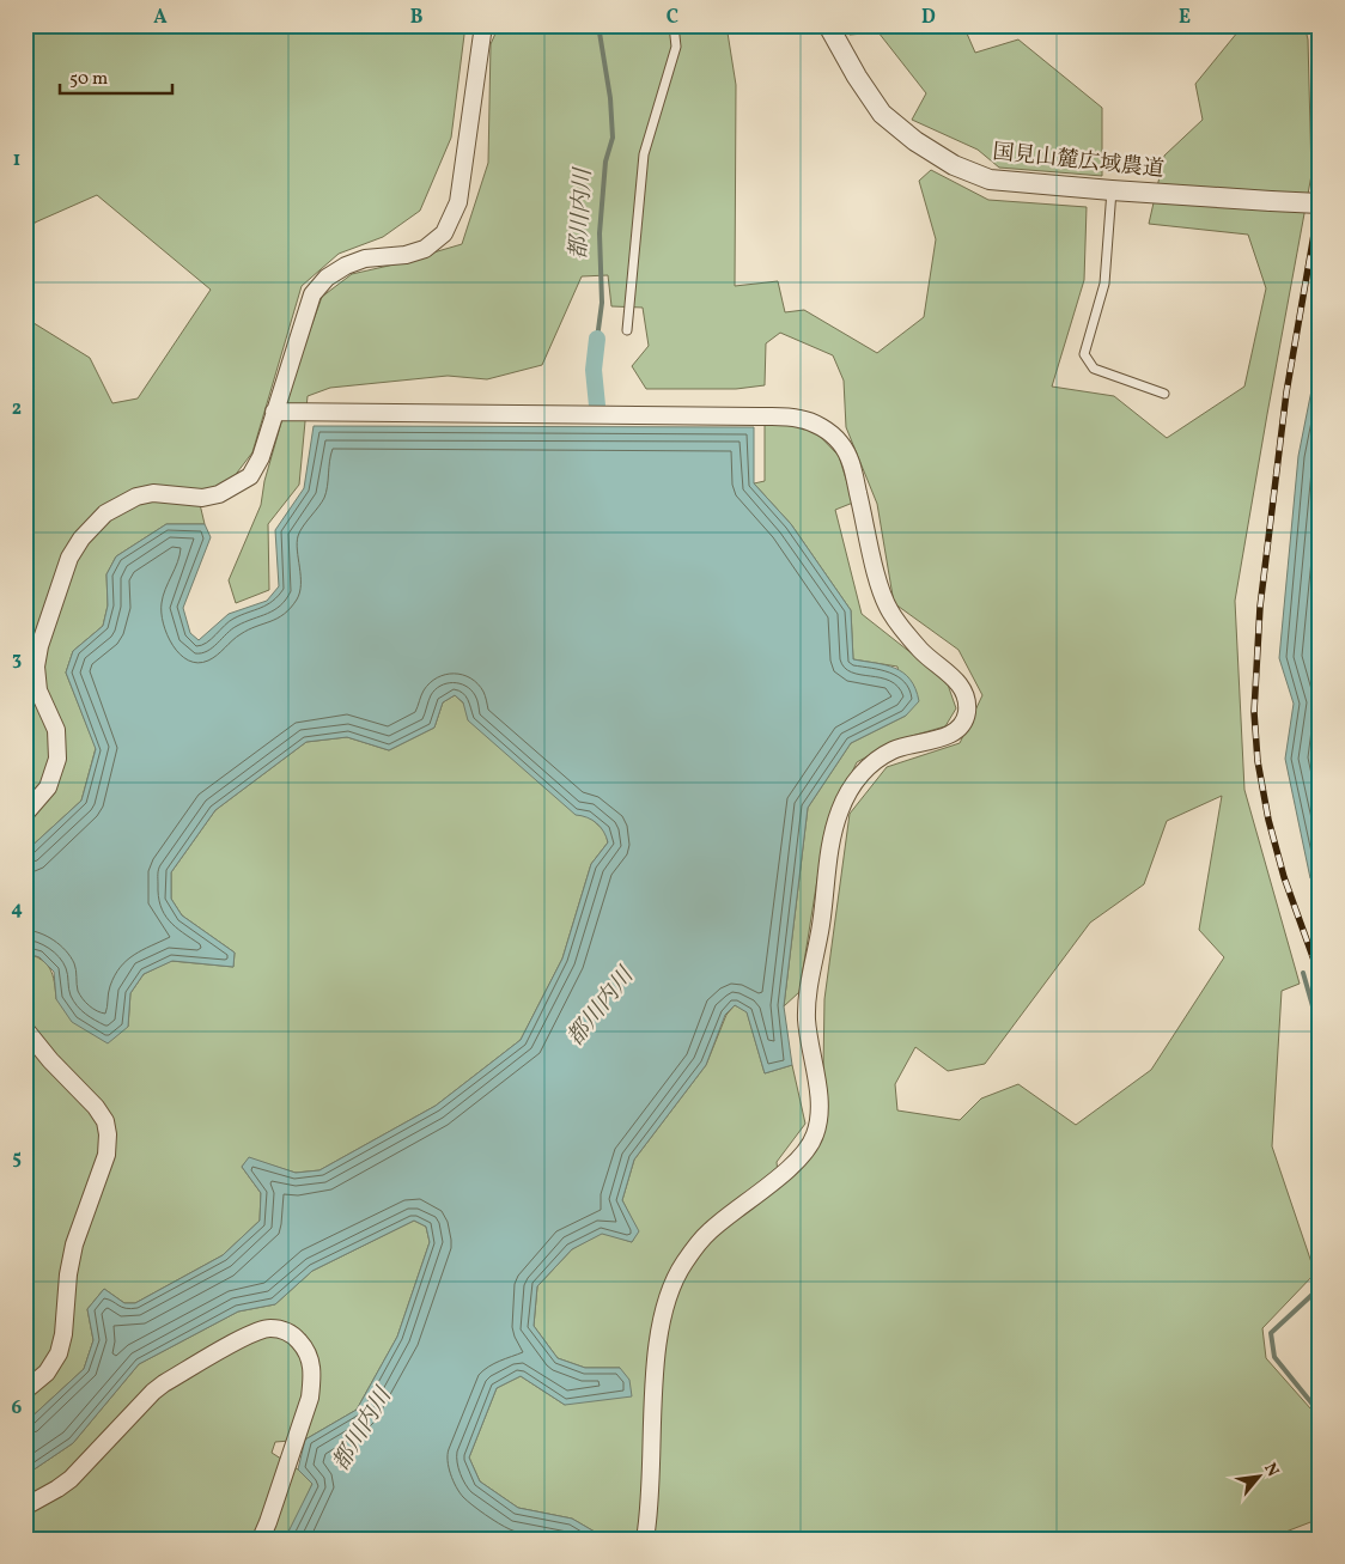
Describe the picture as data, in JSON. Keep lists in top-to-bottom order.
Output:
{
  "streets": {
    "street": ["国見山麓広域農道"]
  },
  "water": ["都川内川"],
  "scale_bar": "50 m",
  "north": "top right",
  "grid": {
    "columns": [
      "A",
      "B",
      "C",
      "D",
      "E"
    ],
    "rows": [
      "1",
      "2",
      "3",
      "4",
      "5",
      "6"
    ]
  }
}
